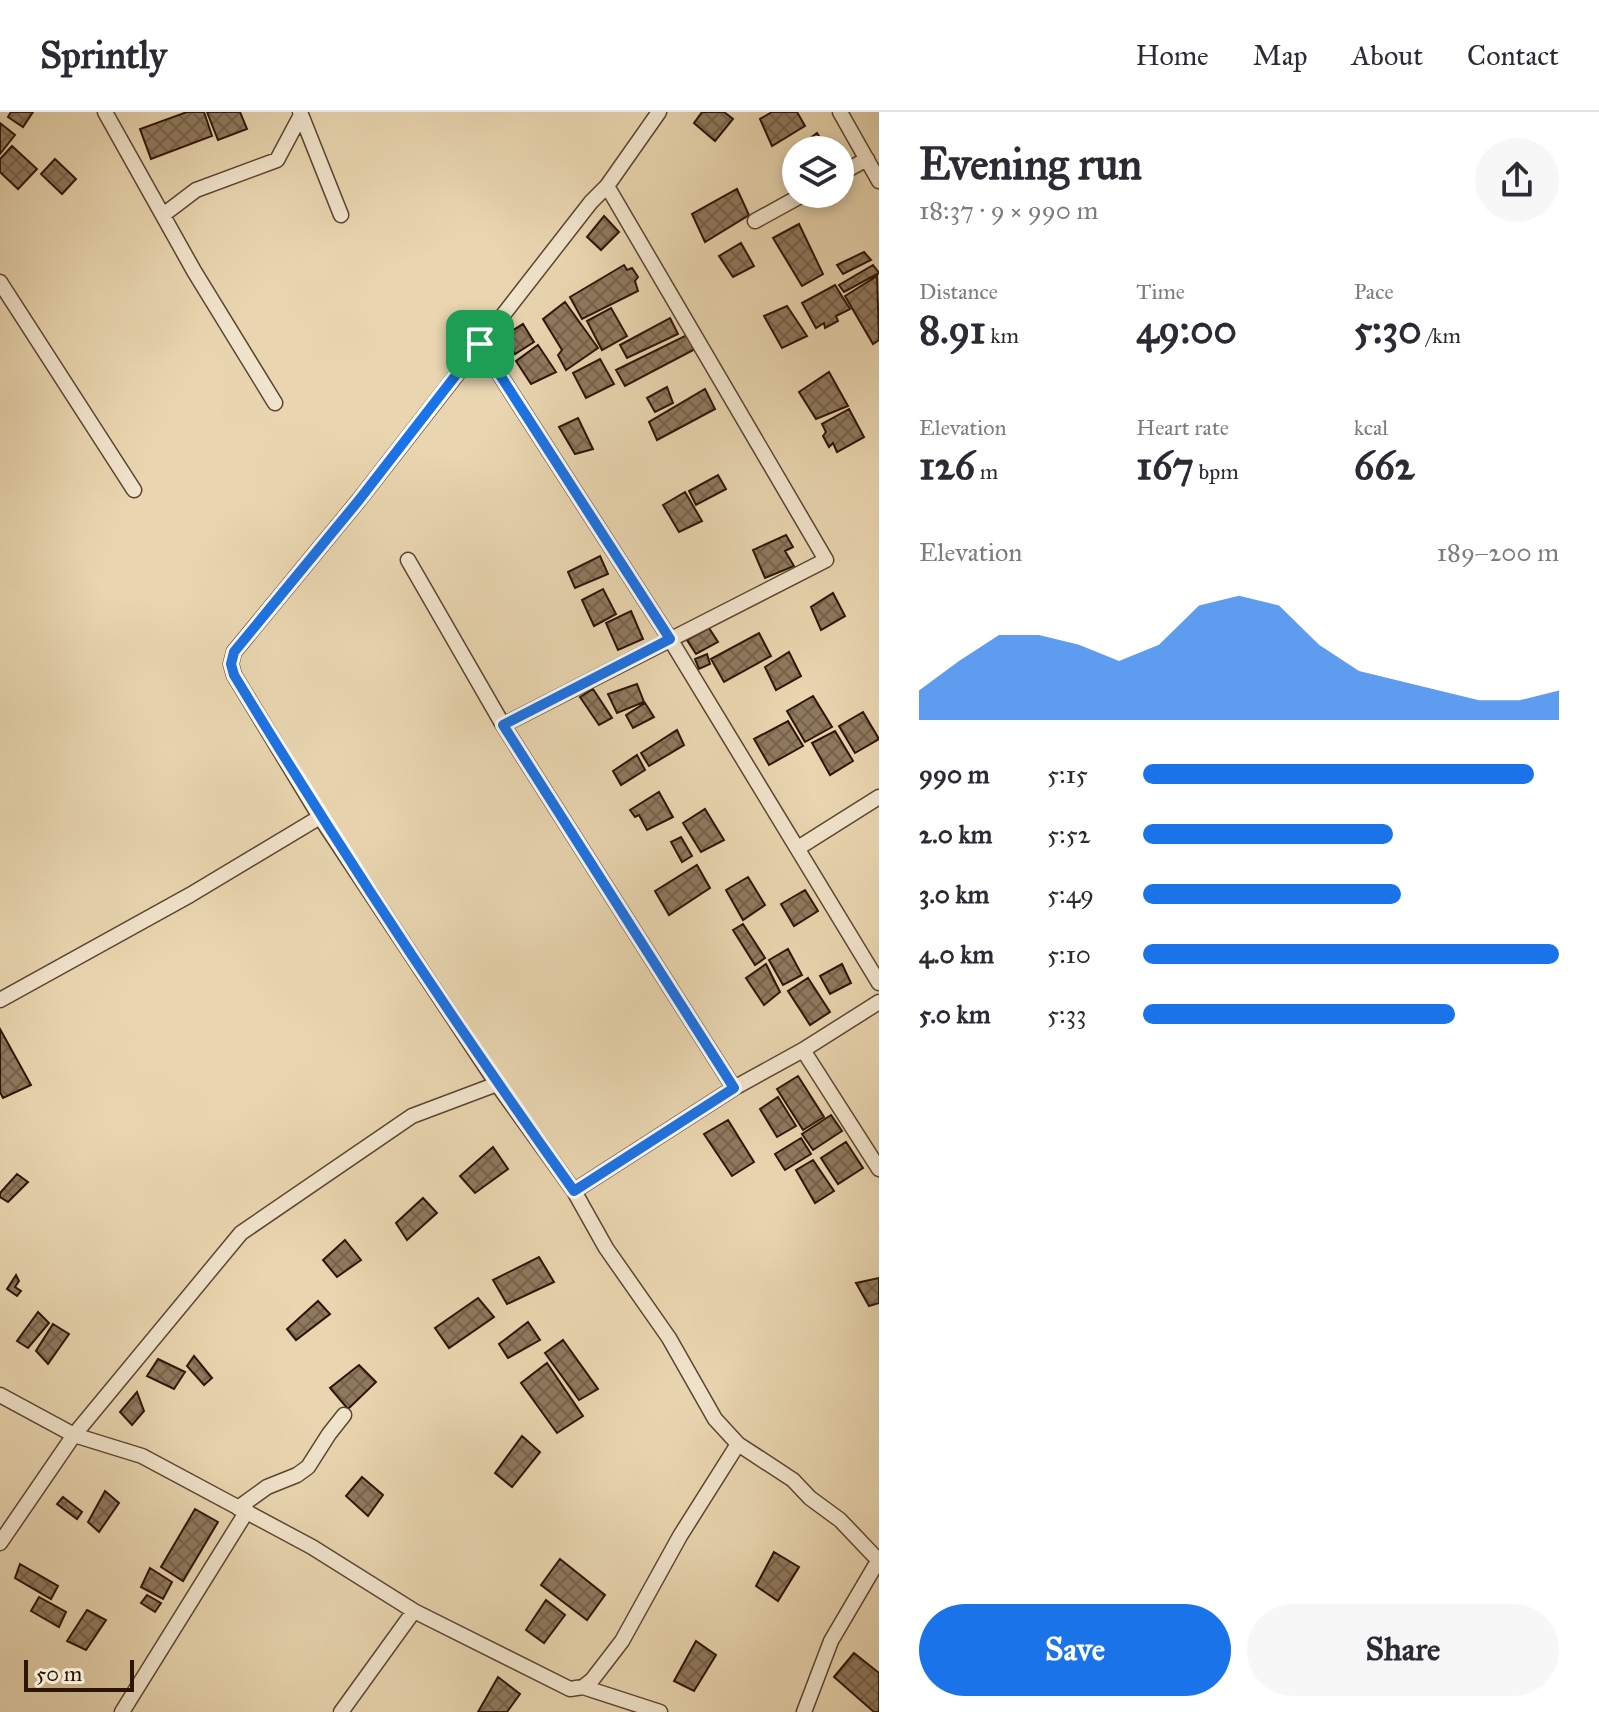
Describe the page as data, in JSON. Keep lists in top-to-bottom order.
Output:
{
  "scale_bar": "50 m",
  "page": {
    "header": "Sprintly",
    "nav": [
      "Home",
      "Map",
      "About",
      "Contact"
    ],
    "heading": ["Evening run", "18:37 · 9 × 990 m"],
    "stats": [
      ["Distance", "8.91 km"],
      ["Time", "49:00"],
      ["Pace", "5:30 /km"],
      ["Elevation", "126 m"],
      ["Heart rate", "167 bpm"],
      ["kcal", "662"]
    ],
    "chart": ["Elevation", "189–200 m"],
    "list": [
      {
        "name": "990 m",
        "note": "5:15"
      },
      {
        "name": "2.0 km",
        "note": "5:52"
      },
      {
        "name": "3.0 km",
        "note": "5:49"
      },
      {
        "name": "4.0 km",
        "note": "5:10"
      },
      {
        "name": "5.0 km",
        "note": "5:33"
      }
    ],
    "buttons": ["Save", "Share"],
    "scale": "50 m"
  }
}
